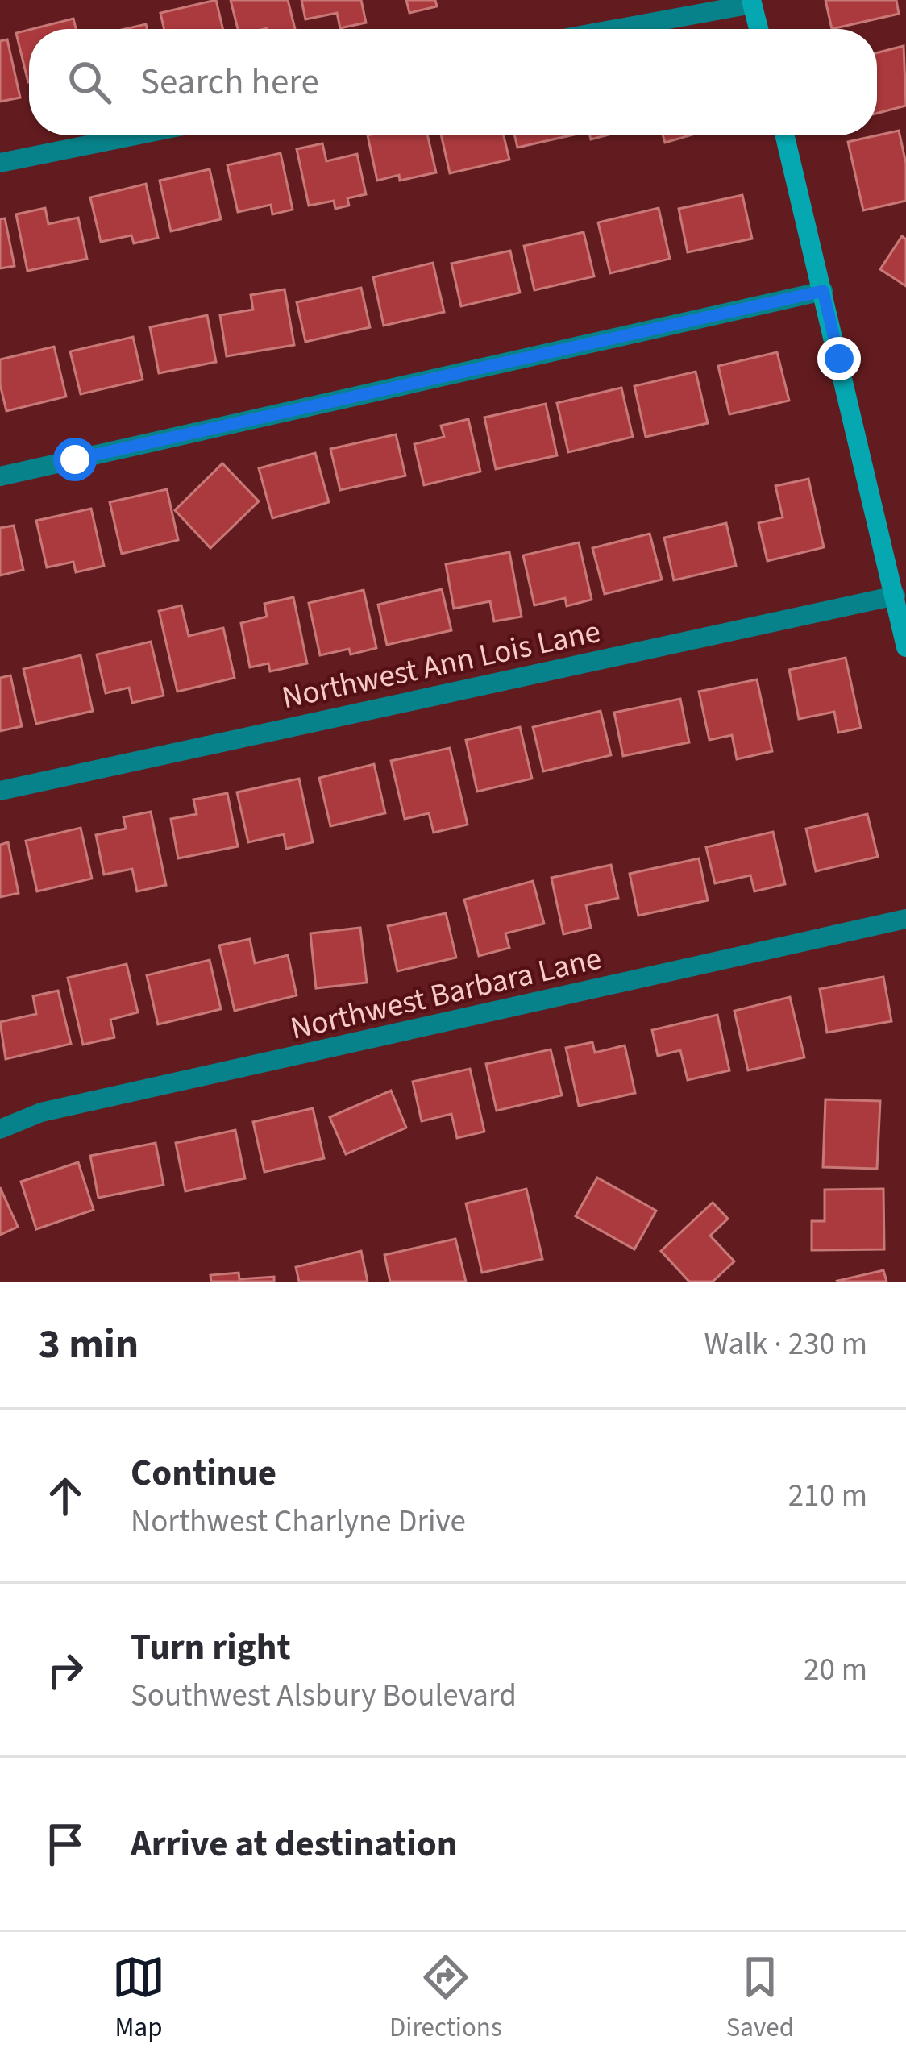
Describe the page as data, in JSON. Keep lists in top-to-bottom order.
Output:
{
  "streets": {
    "street": ["Northwest Ann Lois Lane", "Northwest Barbara Lane"]
  },
  "page": {
    "search": "Search here",
    "heading": ["3 min", "Walk · 230 m"],
    "list": [
      ["Continue", "Northwest Charlyne Drive", "210 m"],
      ["Turn right", "Southwest Alsbury Boulevard", "20 m"],
      "Arrive at destination"
    ],
    "nav": ["Map", "Directions", "Saved"]
  }
}
